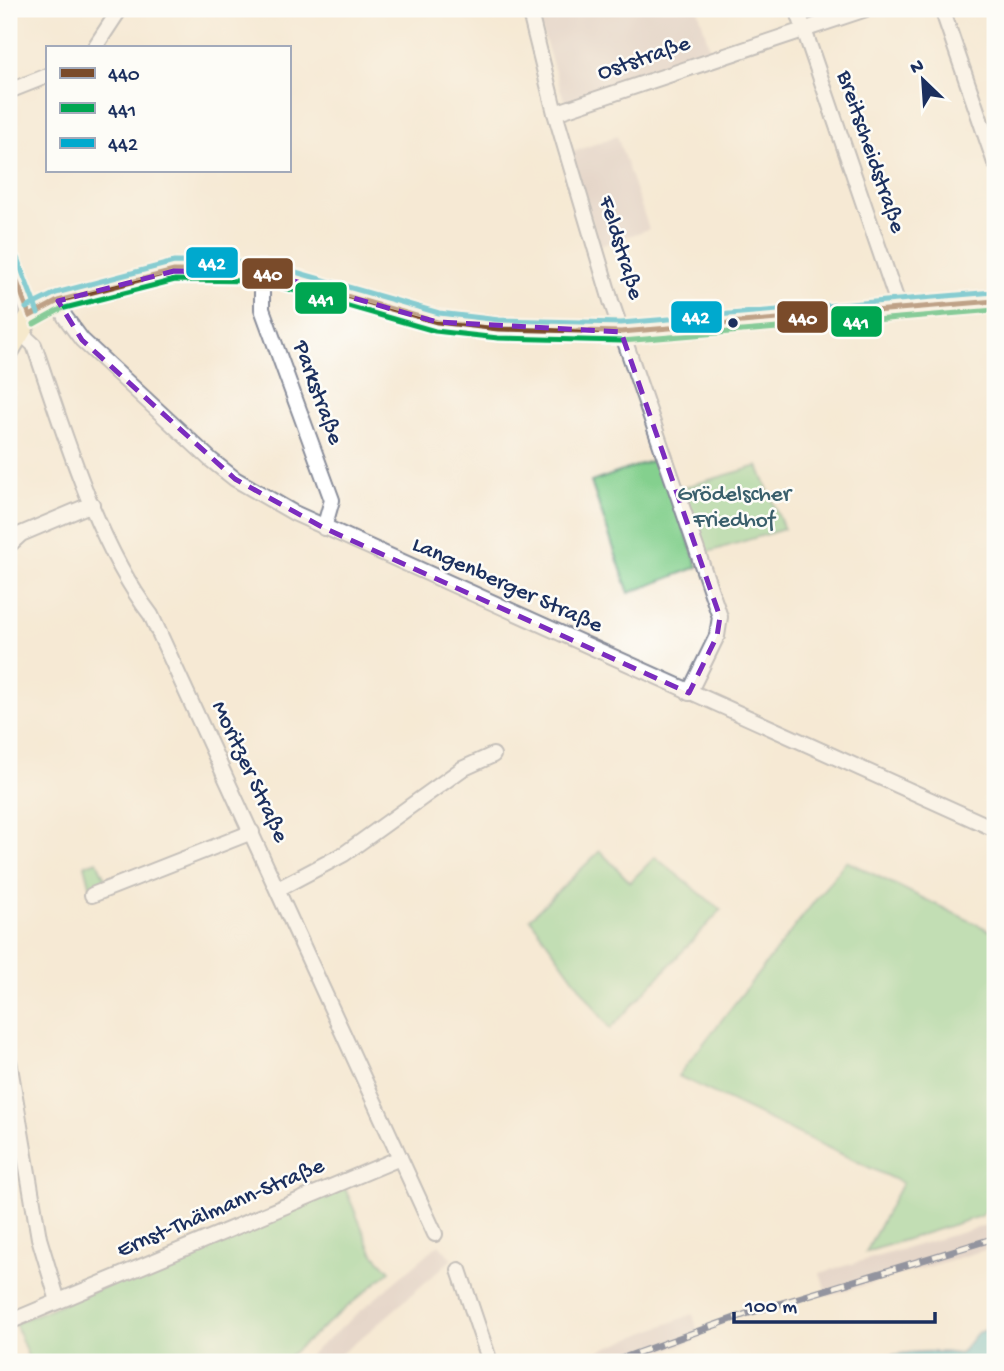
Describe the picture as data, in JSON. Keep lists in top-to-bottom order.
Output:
{
  "streets": {
    "street": [
      "Oststraße",
      "Breitscheidstraße",
      "Feldstraße",
      "Parkstraße",
      "Langenberger Straße",
      "Moritzer Straße",
      "Ernst-Thälmann-Straße"
    ]
  },
  "crossings": [
    ["Oststraße", "Breitscheidstraße"],
    ["Oststraße", "Feldstraße"],
    ["Feldstraße", "Langenberger Straße"],
    ["Parkstraße", "Langenberger Straße"],
    ["Moritzer Straße", "Ernst-Thälmann-Straße"]
  ],
  "parks": ["Grödelscher Friedhof"],
  "lines": ["transit line 442", "transit line 440", "transit line 441"],
  "legend": ["440", "441", "442"],
  "scale_bar": "100 m",
  "north": "top left"
}
